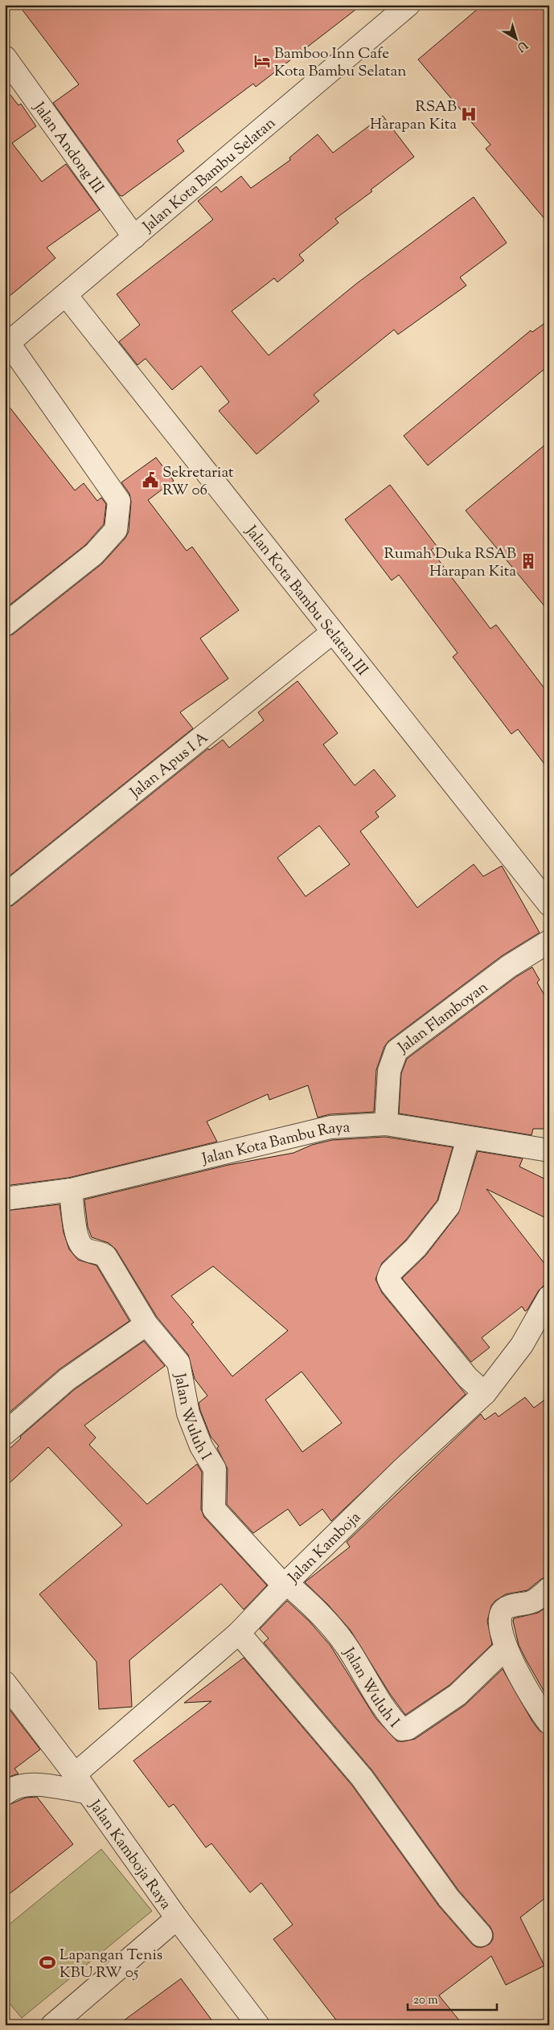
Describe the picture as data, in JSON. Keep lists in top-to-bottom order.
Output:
{
  "streets": {
    "street": [
      "Jalan Andong III",
      "Jalan Kota Bambu Selatan",
      "Jalan Kota Bambu Selatan III",
      "Jalan Apus I A",
      "Jalan Flamboyan",
      "Jalan Kota Bambu Raya",
      "Jalan Wuluh I",
      "Jalan Kamboja",
      "Jalan Kamboja Raya"
    ]
  },
  "crossings": [
    ["Jalan Andong III", "Jalan Kota Bambu Selatan"],
    ["Jalan Kota Bambu Selatan", "Jalan Kota Bambu Selatan III"],
    ["Jalan Kota Bambu Selatan III", "Jalan Apus I A"],
    ["Jalan Flamboyan", "Jalan Kota Bambu Raya"],
    ["Jalan Kota Bambu Raya", "Jalan Wuluh I"],
    ["Jalan Wuluh I", "Jalan Kamboja"],
    ["Jalan Kamboja", "Jalan Kamboja Raya"]
  ],
  "places": {
    "hotel": ["Bamboo Inn Cafe Kota Bambu Selatan"],
    "hospital": ["RSAB Harapan Kita"],
    "public building": ["Sekretariat RW 06"],
    "building": ["Rumah Duka RSAB Harapan Kita"],
    "sports": ["Lapangan Tenis KBU RW 05"]
  },
  "scale_bar": "20 m",
  "north": "bottom right"
}
